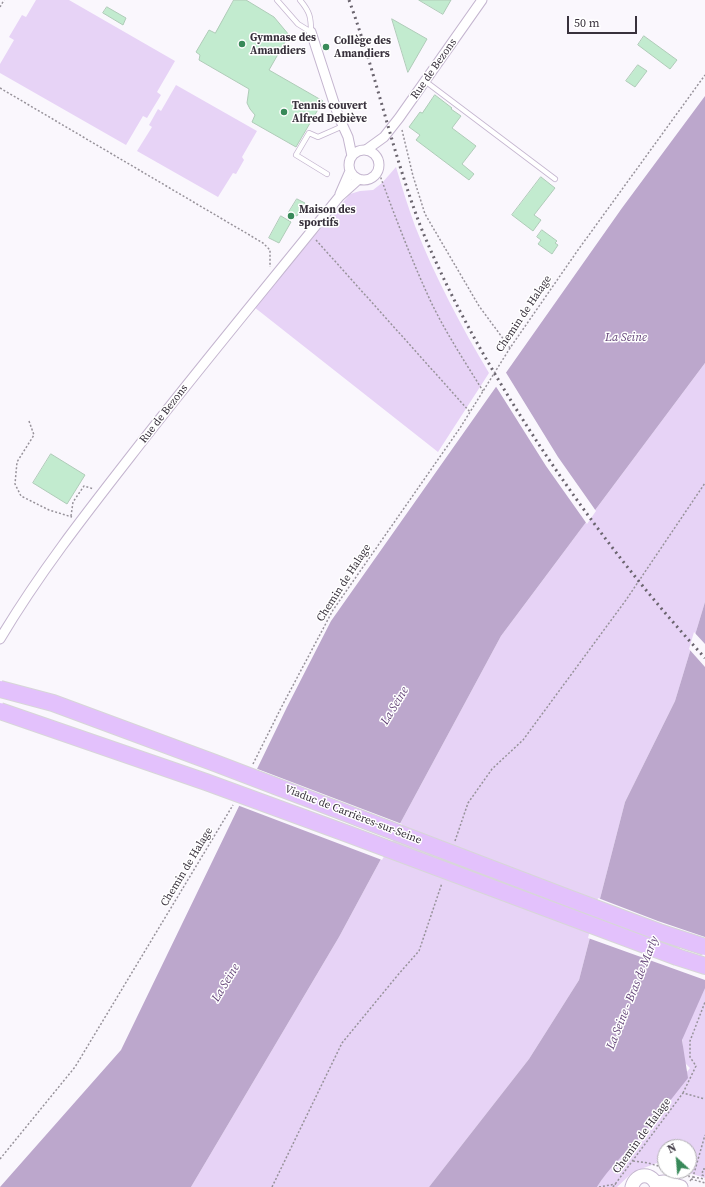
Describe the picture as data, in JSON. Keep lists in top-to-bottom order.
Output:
{
  "streets": {
    "highway": ["Viaduc de Carrières-sur-Seine"],
    "street": ["Rue de Bezons"],
    "path": ["Chemin de Halage"]
  },
  "water": ["La Seine", "La Seine - Bras de Marly"],
  "places": [
    "Gymnase des Amandiers",
    "Collège des Amandiers",
    "Tennis couvert Alfred Debiève",
    "Maison des sportifs"
  ],
  "scale_bar": "50 m",
  "north": "top left"
}
